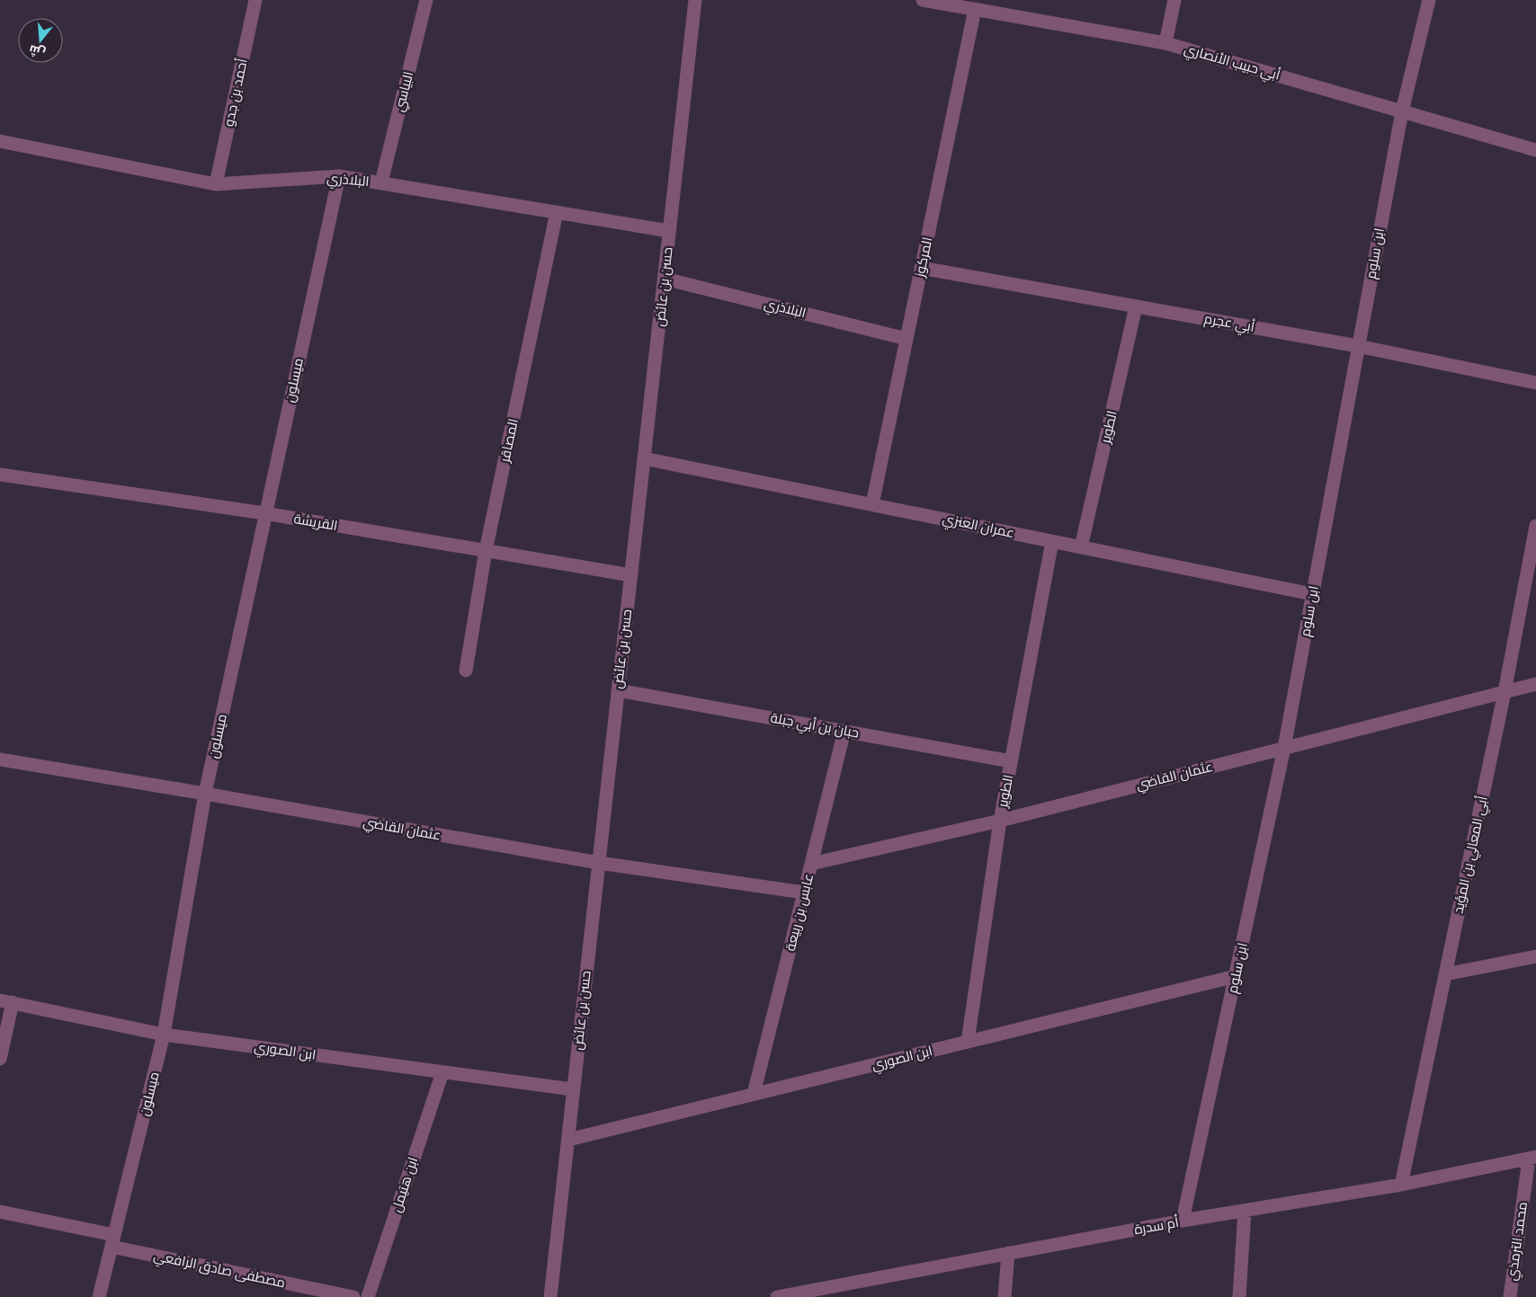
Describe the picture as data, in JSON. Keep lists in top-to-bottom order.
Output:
{
  "streets": {
    "street": [
      "أبي حبيب الأنصاري",
      "البياسي",
      "أحمد بن جدو",
      "البلاذري",
      "ابن سلوم",
      "المركوز",
      "حسن بن عائض",
      "أبي عجرم",
      "ميسلون",
      "الطوير",
      "المصاقر",
      "القريشة",
      "عمران العنزي",
      "حبان بن أبي جبلة",
      "عثمان القاضي",
      "أبي المعالي بن المؤيد",
      "عابس بن ربيعة",
      "ابن الصوري",
      "ابن هتيمل",
      "أم سدرة",
      "محمد الترمذي",
      "مصطفى صادق الرافعي"
    ]
  },
  "crossings": [
    ["أبي حبيب الأنصاري", "ابن سلوم"],
    ["أبي حبيب الأنصاري", "المركوز"],
    ["البياسي", "البلاذري"],
    ["أحمد بن جدو", "البلاذري"],
    ["البلاذري", "المركوز"],
    ["البلاذري", "حسن بن عائض"],
    ["البلاذري", "ميسلون"],
    ["البلاذري", "المصاقر"],
    ["ابن سلوم", "أبي عجرم"],
    ["ابن سلوم", "عمران العنزي"],
    ["ابن سلوم", "عثمان القاضي"],
    ["ابن سلوم", "ابن الصوري"],
    ["ابن سلوم", "أم سدرة"],
    ["المركوز", "أبي عجرم"],
    ["المركوز", "عمران العنزي"],
    ["حسن بن عائض", "القريشة"],
    ["حسن بن عائض", "عمران العنزي"],
    ["حسن بن عائض", "حبان بن أبي جبلة"],
    ["حسن بن عائض", "عثمان القاضي"],
    ["حسن بن عائض", "ابن الصوري"],
    ["أبي عجرم", "الطوير"],
    ["ميسلون", "القريشة"],
    ["ميسلون", "عثمان القاضي"],
    ["ميسلون", "ابن الصوري"],
    ["ميسلون", "مصطفى صادق الرافعي"],
    ["الطوير", "عمران العنزي"],
    ["الطوير", "حبان بن أبي جبلة"],
    ["الطوير", "عثمان القاضي"],
    ["الطوير", "ابن الصوري"],
    ["المصاقر", "القريشة"],
    ["حبان بن أبي جبلة", "عابس بن ربيعة"],
    ["عثمان القاضي", "أبي المعالي بن المؤيد"],
    ["عثمان القاضي", "عابس بن ربيعة"],
    ["أبي المعالي بن المؤيد", "أم سدرة"],
    ["عابس بن ربيعة", "ابن الصوري"],
    ["ابن الصوري", "ابن هتيمل"],
    ["أم سدرة", "محمد الترمذي"]
  ],
  "north": "bottom"
}
